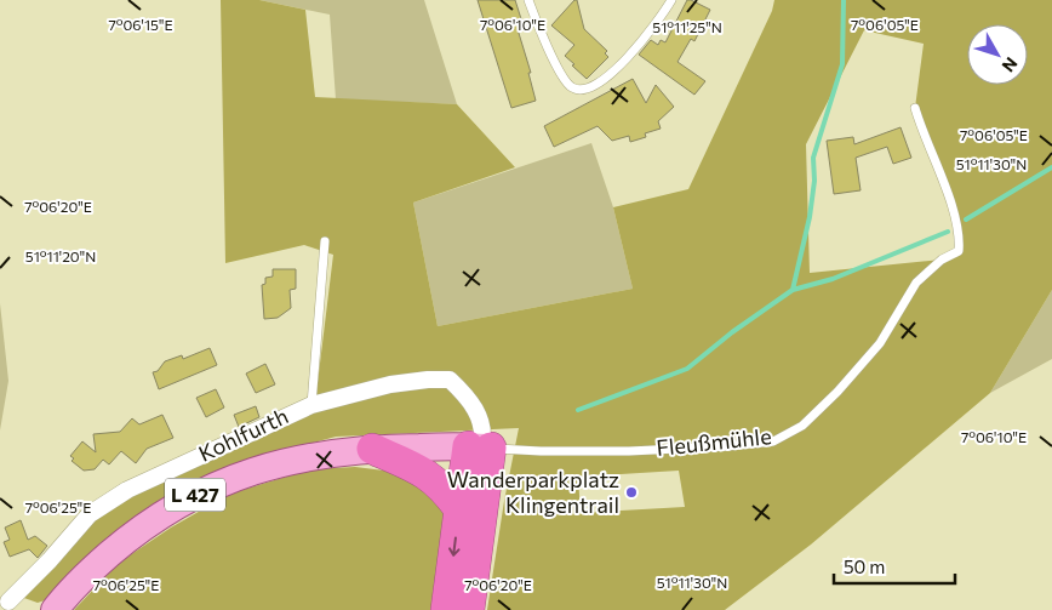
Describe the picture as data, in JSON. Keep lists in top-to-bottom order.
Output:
{
  "streets": {
    "main road": ["L 427"],
    "street": ["Kohlfurth"],
    "lane": ["Fleußmühle"]
  },
  "crossings": [
    ["Kohlfurth", "Fleußmühle"],
    ["Kohlfurth", "L 427"],
    ["Fleußmühle", "L 427"]
  ],
  "places": ["Wanderparkplatz Klingentrail"],
  "scale_bar": "50 m",
  "north": "bottom right",
  "coordinates": [
    "7°06'05\"E",
    "7°06'15\"E",
    "7°06'10\"E",
    "51°11'25\"N",
    "51°11'30\"N",
    "7°06'20\"E",
    "51°11'20\"N",
    "7°06'25\"E"
  ]
}
